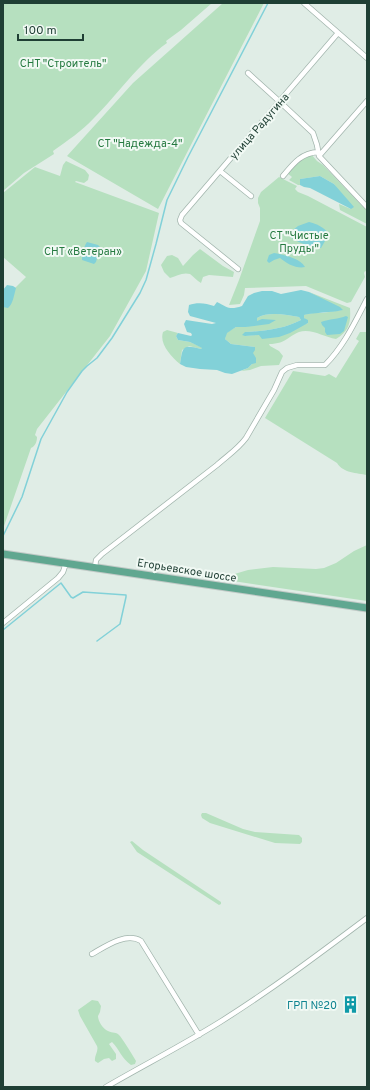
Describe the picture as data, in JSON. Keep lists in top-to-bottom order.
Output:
{
  "streets": {
    "main road": ["Егорьевское шоссе"],
    "street": ["улица Радугина"]
  },
  "parks": [
    "СНТ \"Строитель\"",
    "СТ \"Надежда-4\"",
    "СТ \"Чистые Пруды\"",
    "СНТ «Ветеран»"
  ],
  "places": {
    "building": ["ГРП №20"]
  },
  "scale_bar": "100 m"
}
